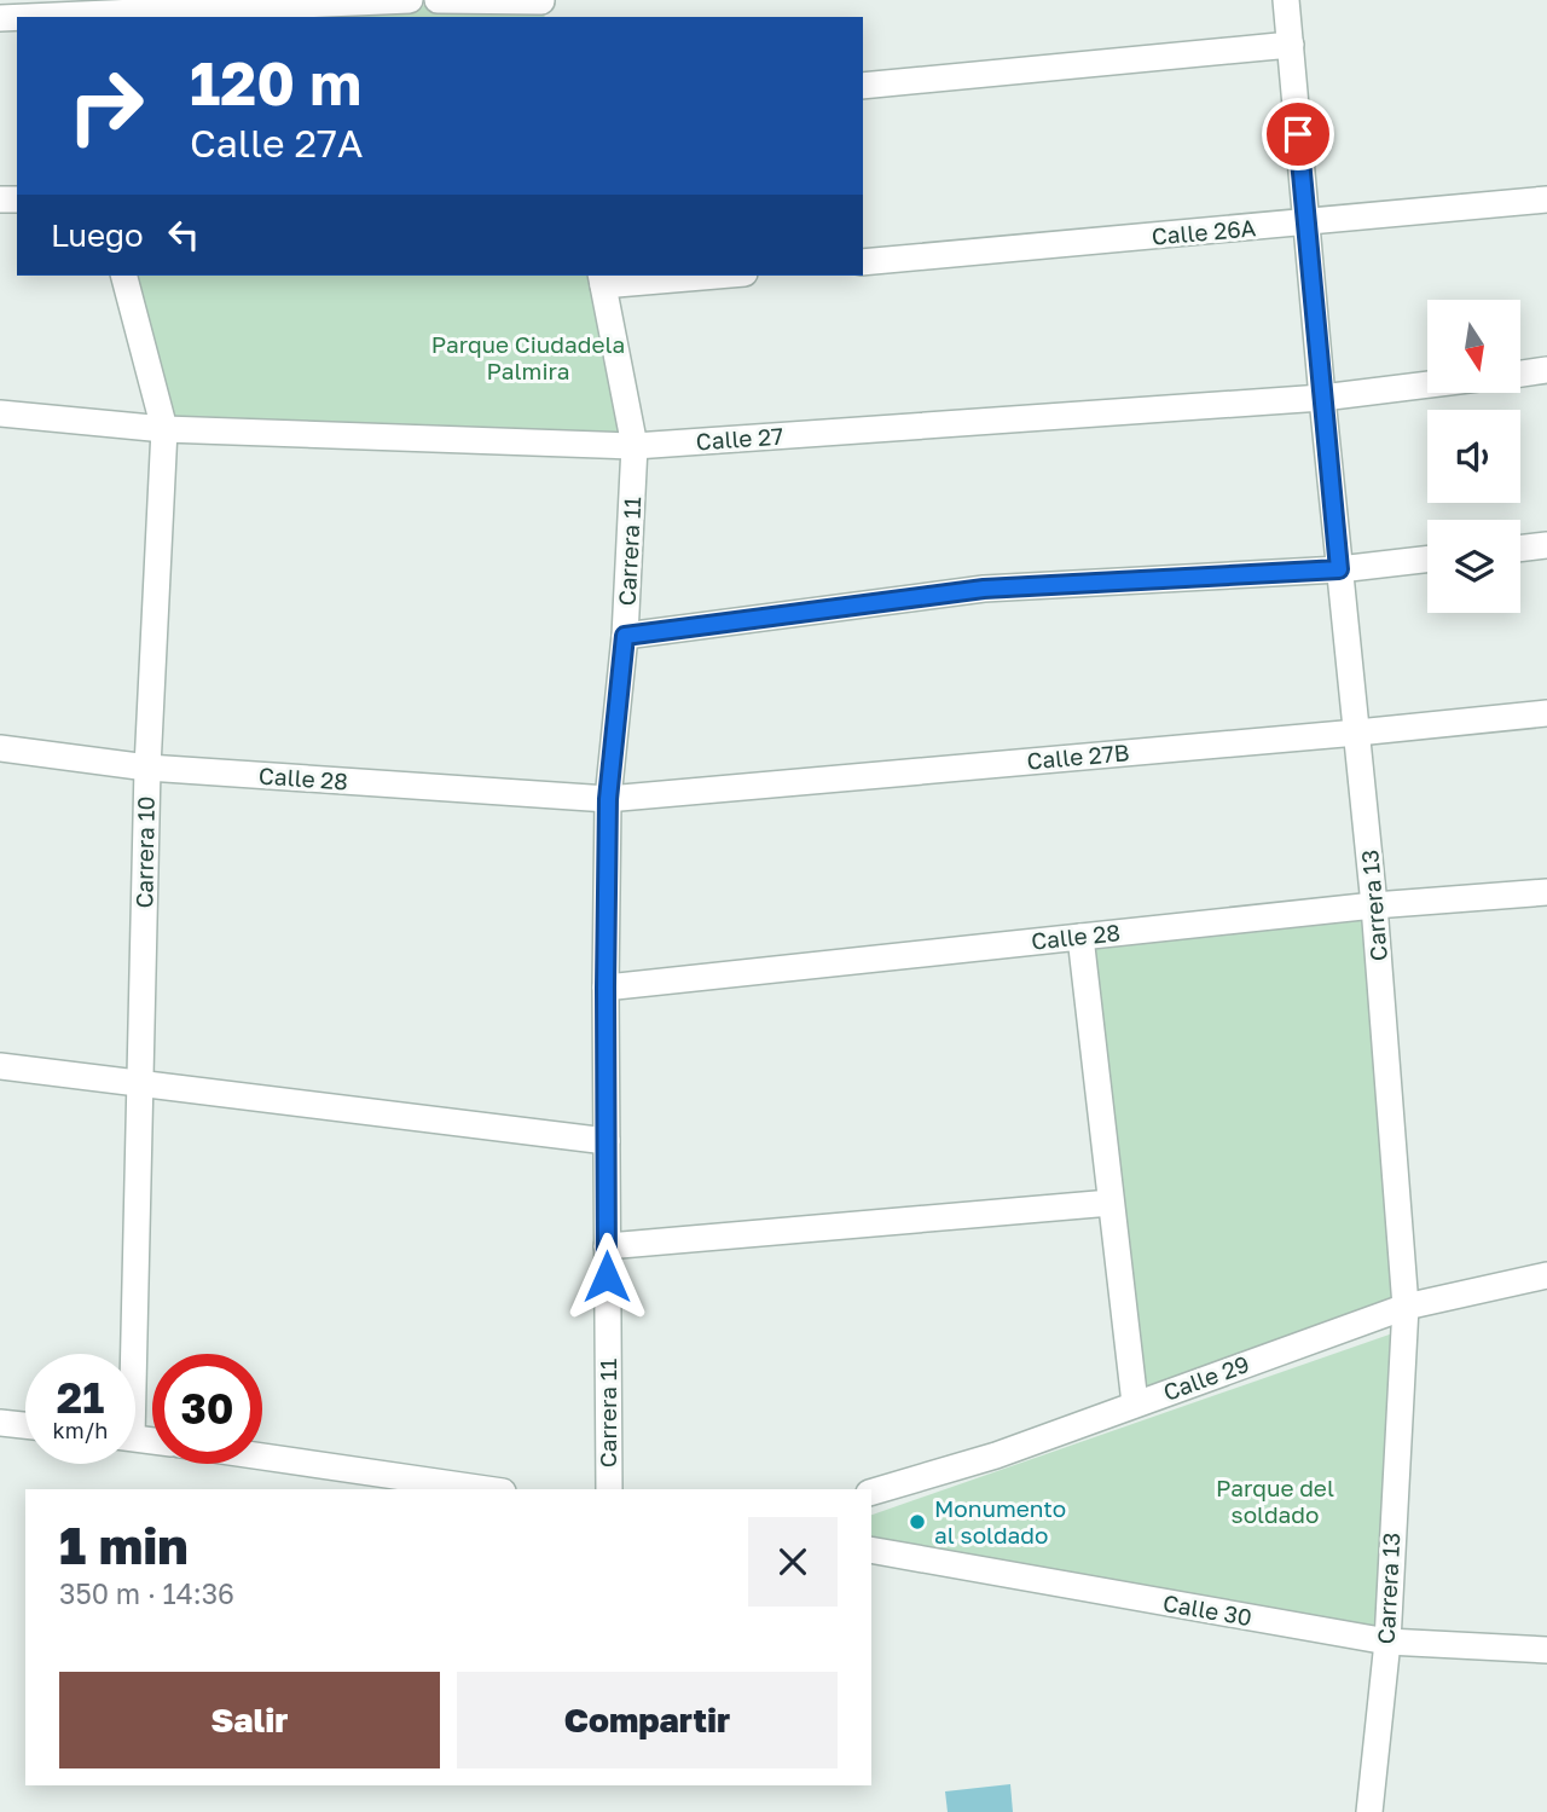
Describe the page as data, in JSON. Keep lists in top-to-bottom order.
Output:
{
  "streets": {
    "street": [
      "Calle 26A",
      "Calle 27",
      "Carrera 11",
      "Calle 27B",
      "Calle 28",
      "Carrera 10",
      "Carrera 13",
      "Calle 29",
      "Calle 30"
    ]
  },
  "crossings": [
    ["Calle 26A", "Carrera 13"],
    ["Calle 27", "Carrera 11"],
    ["Calle 27", "Carrera 10"],
    ["Calle 27", "Carrera 13"],
    ["Carrera 11", "Calle 27B"],
    ["Carrera 11", "Calle 28"],
    ["Calle 27B", "Calle 28"],
    ["Calle 27B", "Carrera 13"],
    ["Calle 28", "Carrera 10"],
    ["Calle 28", "Carrera 13"],
    ["Carrera 13", "Calle 29"],
    ["Carrera 13", "Calle 30"]
  ],
  "parks": ["Parque Ciudadela Palmira", "Parque del soldado"],
  "places": ["Monumento al soldado"],
  "north": "bottom",
  "page": {
    "turn": ["120 m", "Calle 27A"],
    "then": "Luego",
    "speed": "21 km/h",
    "limit": "30",
    "heading": ["1 min", "350 m · 14:36"],
    "buttons": ["Salir", "Compartir"]
  }
}
